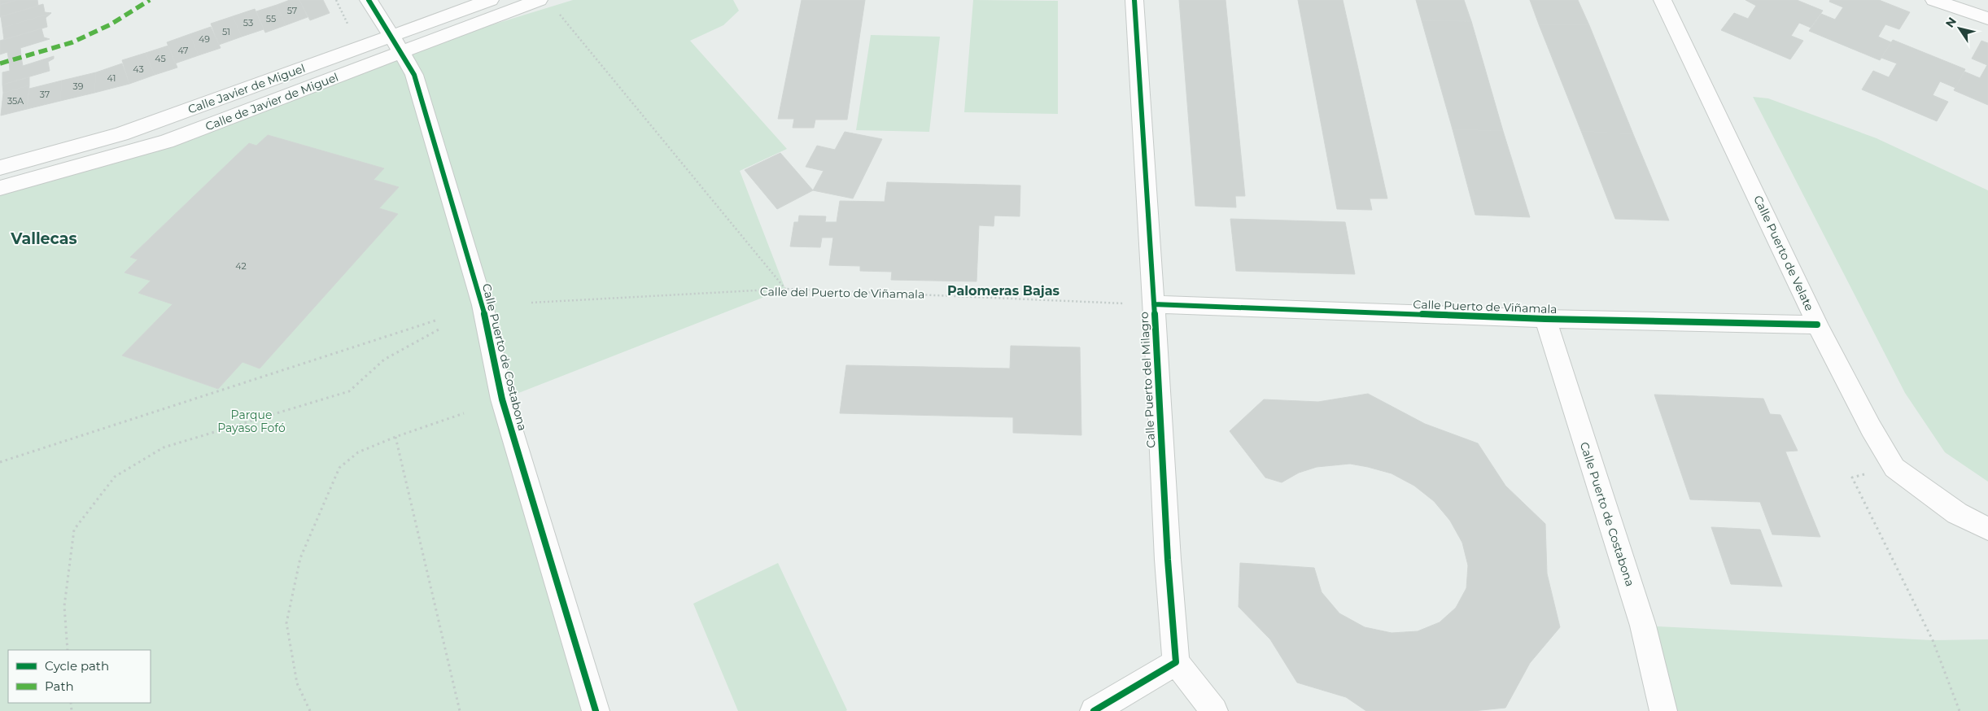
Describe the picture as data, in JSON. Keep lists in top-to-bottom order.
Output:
{
  "streets": {
    "street": [
      "Calle Javier de Miguel",
      "Calle de Javier de Miguel",
      "Calle Puerto de Velate",
      "Calle Puerto de Viñamala",
      "Calle Puerto de Costabona",
      "Calle Puerto del Milagro"
    ],
    "path": ["Calle del Puerto de Viñamala"]
  },
  "crossings": [
    ["Calle Javier de Miguel", "Calle de Javier de Miguel"],
    ["Calle Javier de Miguel", "Calle Puerto de Costabona"],
    ["Calle de Javier de Miguel", "Calle Puerto de Costabona"],
    ["Calle Puerto de Velate", "Calle Puerto de Viñamala"],
    ["Calle del Puerto de Viñamala", "Calle Puerto de Viñamala"],
    ["Calle del Puerto de Viñamala", "Calle Puerto del Milagro"],
    ["Calle Puerto de Viñamala", "Calle Puerto de Costabona"],
    ["Calle Puerto de Viñamala", "Calle Puerto del Milagro"]
  ],
  "districts": ["Vallecas", "Palomeras Bajas"],
  "parks": ["Parque Payaso Fofó"],
  "house_numbers": [
    "57",
    "55",
    "53",
    "51",
    "49",
    "47",
    "45",
    "43",
    "41",
    "39",
    "37",
    "35A",
    "42"
  ],
  "legend": ["Cycle path", "Path"],
  "north": "top left"
}
